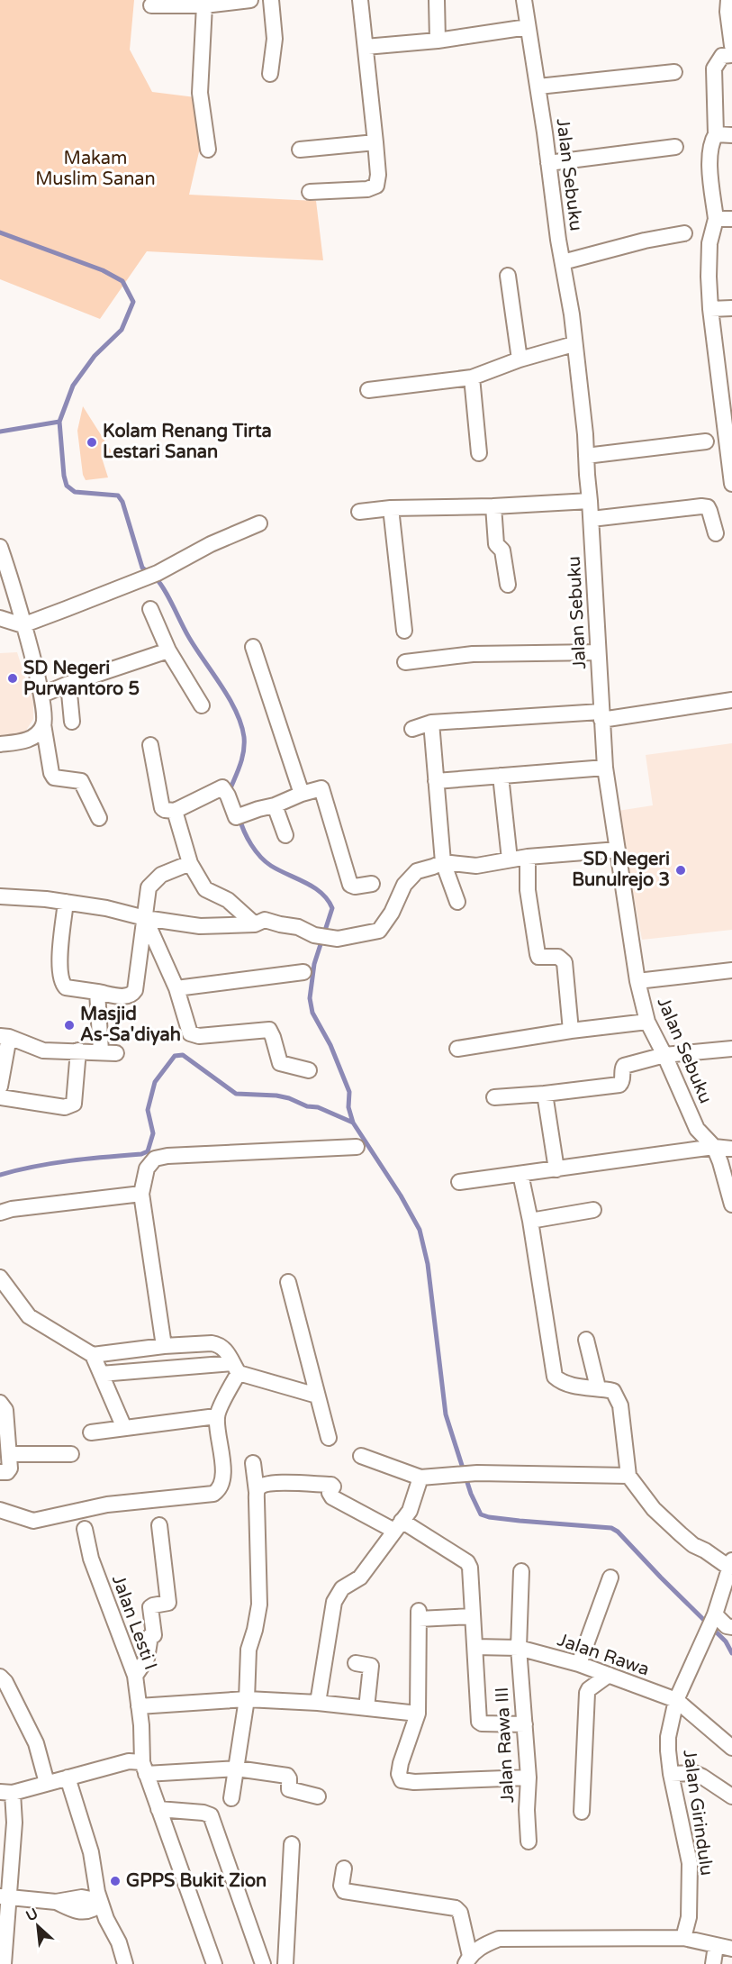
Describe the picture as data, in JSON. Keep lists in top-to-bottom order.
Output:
{
  "streets": {
    "street": [
      "Jalan Sebuku",
      "Jalan Lesti I",
      "Jalan Rawa",
      "Jalan Rawa III",
      "Jalan Girindulu"
    ]
  },
  "crossings": [
    ["Jalan Rawa", "Jalan Rawa III"],
    ["Jalan Rawa", "Jalan Girindulu"]
  ],
  "parks": ["Makam Muslim Sanan"],
  "places": [
    "Kolam Renang Tirta Lestari Sanan",
    "SD Negeri Purwantoro 5",
    "SD Negeri Bunulrejo 3",
    "Masjid As-Sa'diyah",
    "GPPS Bukit Zion"
  ],
  "north": "top left"
}
